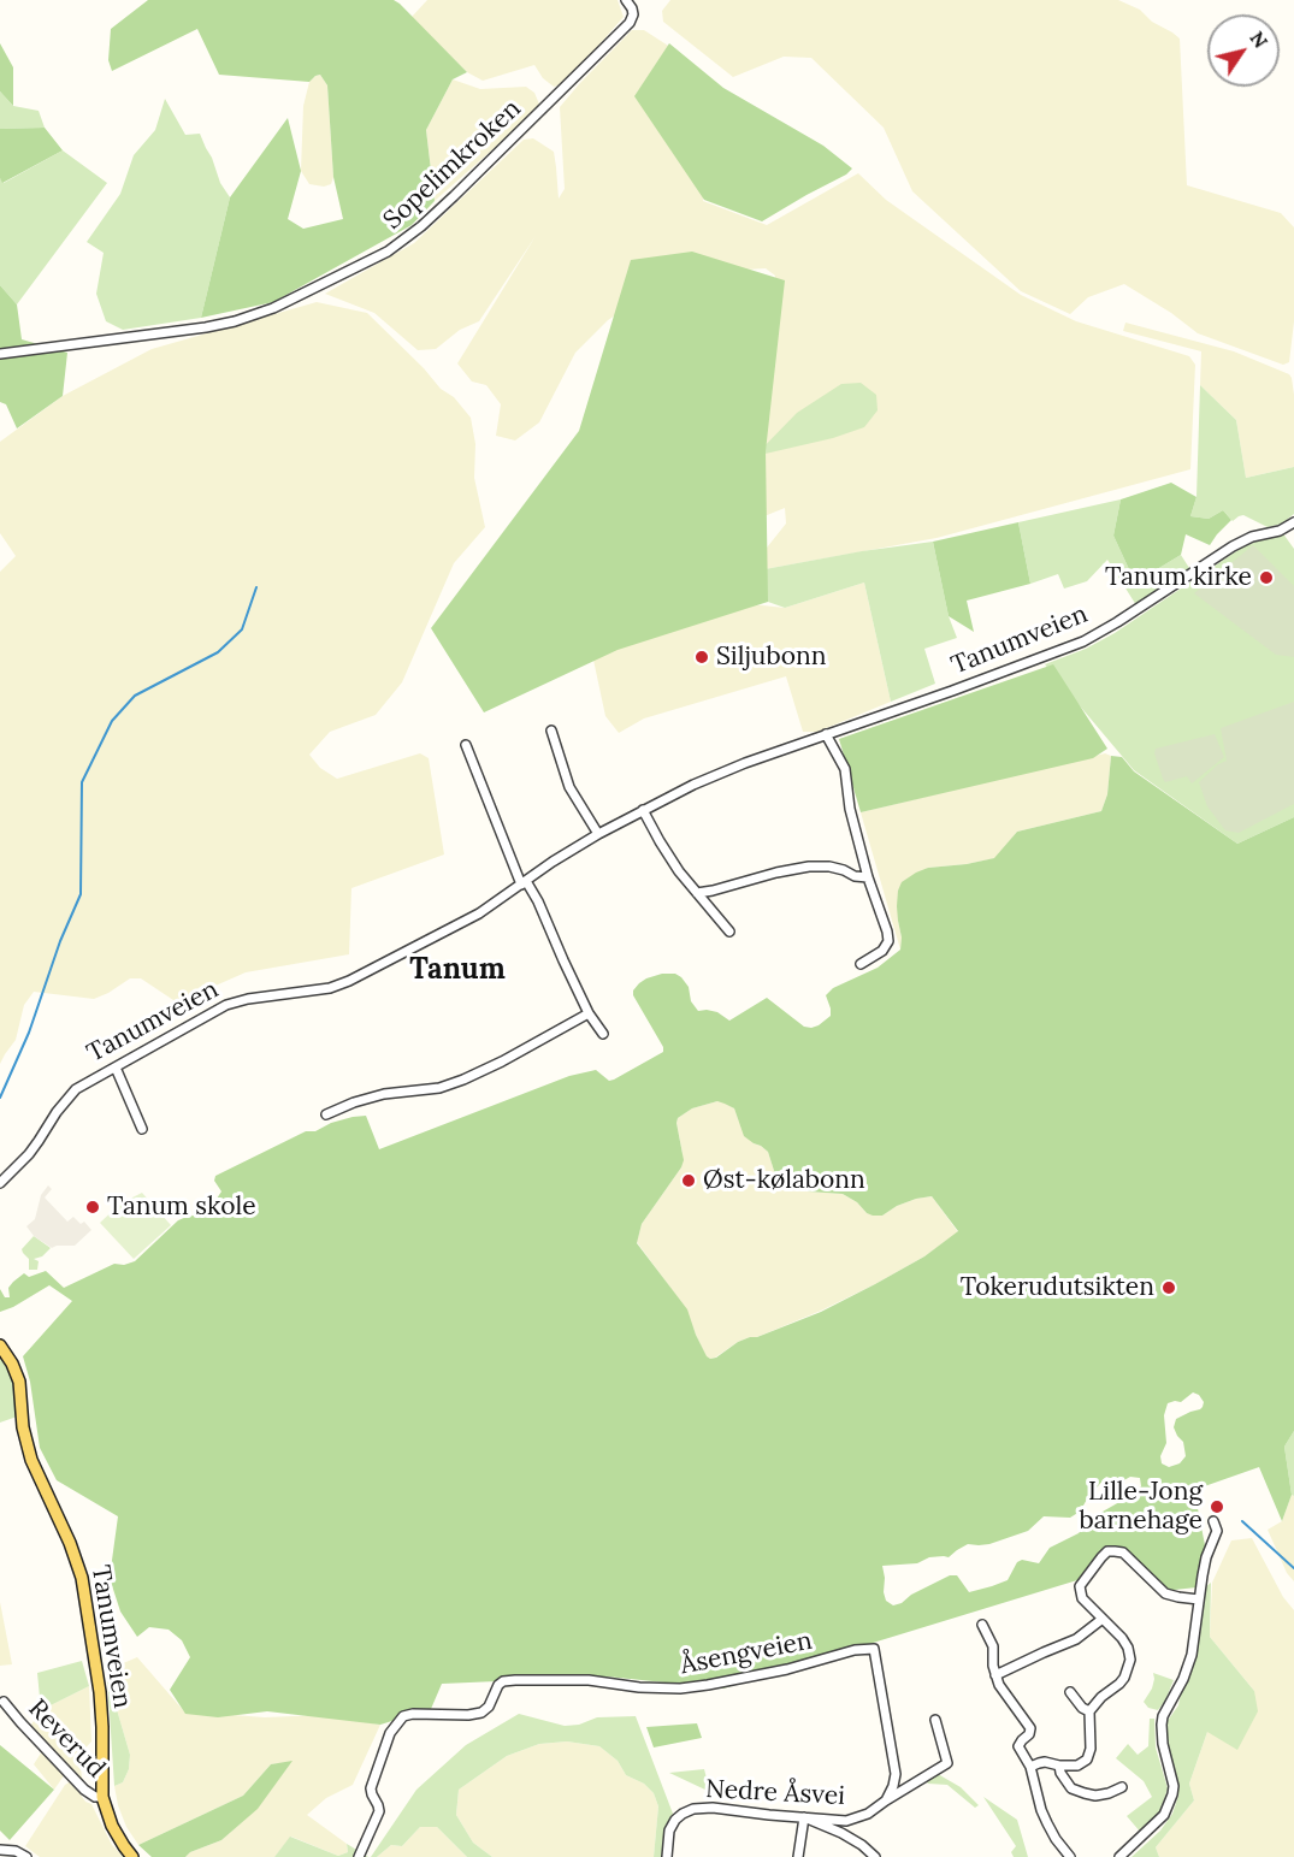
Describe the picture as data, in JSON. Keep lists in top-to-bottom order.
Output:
{
  "streets": {
    "main road": ["Tanumveien"],
    "street": [
      "Sopelimkroken",
      "Åsengveien",
      "Reverud",
      "Nedre Åsvei"
    ]
  },
  "crossings": [
    ["Tanumveien", "Reverud"],
    ["Åsengveien", "Nedre Åsvei"]
  ],
  "districts": ["Tanum"],
  "places": [
    "Tanum kirke",
    "Siljubonn",
    "Øst-kølabonn",
    "Tanum skole",
    "Tokerudutsikten",
    "Lille-Jong barnehage"
  ],
  "north": "top right"
}
